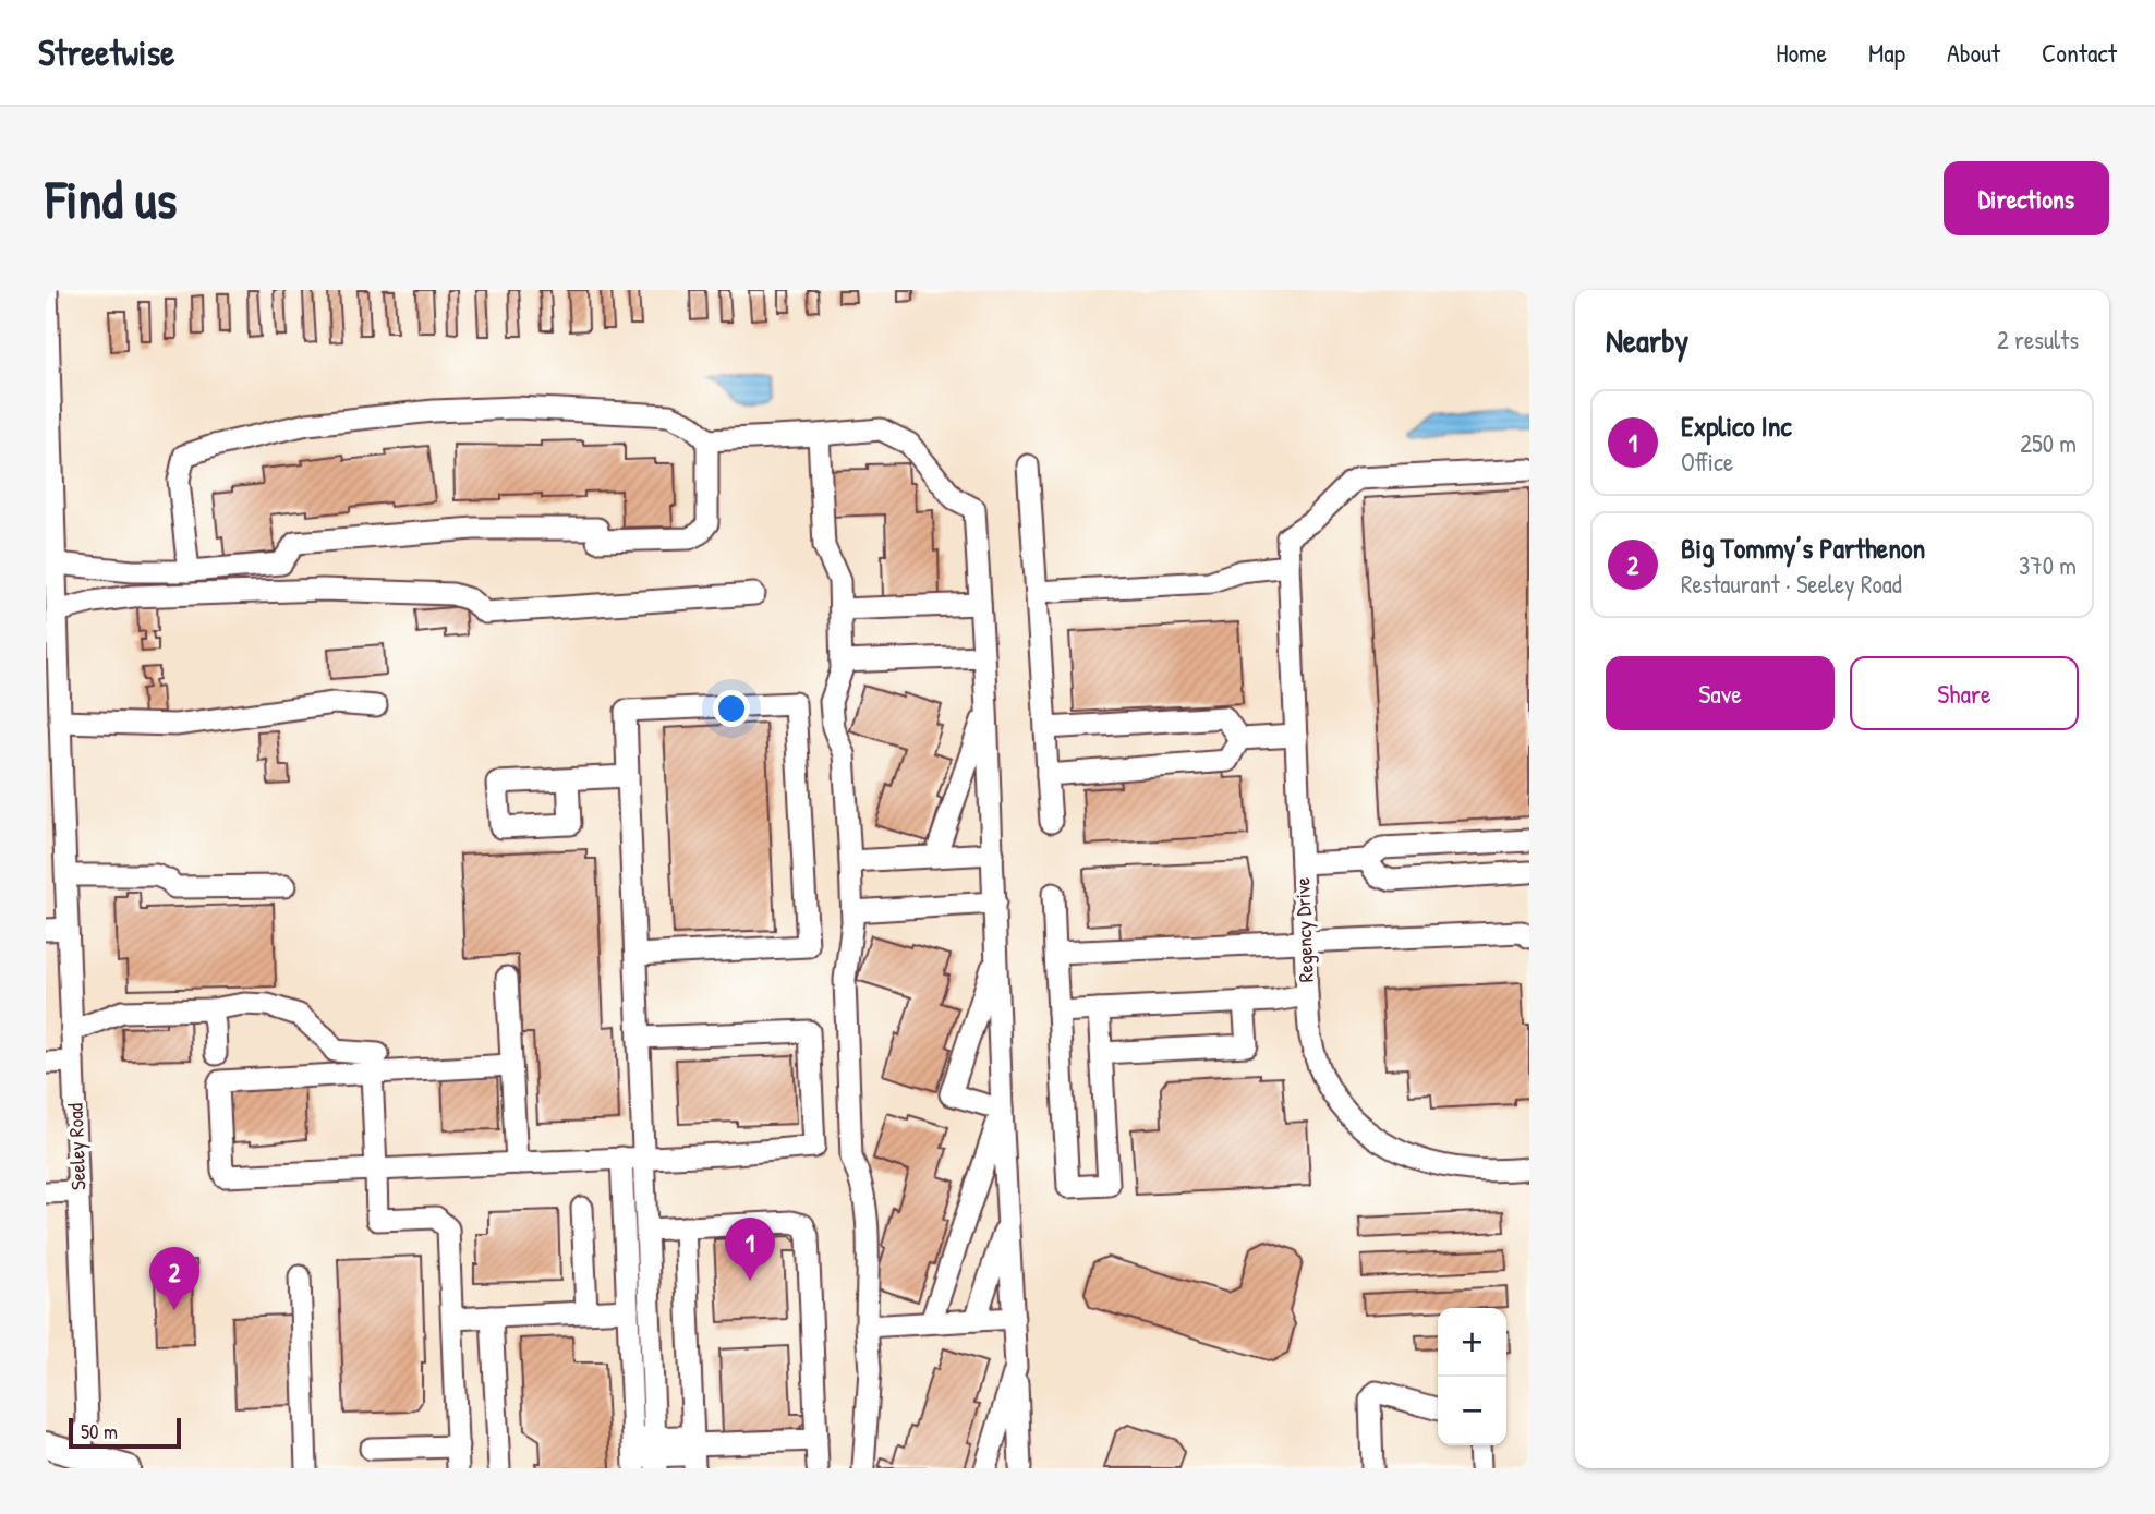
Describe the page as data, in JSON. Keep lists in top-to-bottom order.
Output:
{
  "streets": {
    "street": ["Regency Drive", "Seeley Road"]
  },
  "scale_bar": "50 m",
  "page": {
    "header": "Streetwise",
    "nav": [
      "Home",
      "Map",
      "About",
      "Contact"
    ],
    "buttons": [
      "Directions",
      ["Save", "Share"]
    ],
    "title": "Find us",
    "heading": ["Nearby", "2 results"],
    "list": [
      {
        "mark": "1",
        "name": "Explico Inc",
        "note": "Office",
        "value": "250 m"
      },
      {
        "mark": "2",
        "name": "Big Tommy’s Parthenon",
        "note": "Restaurant · Seeley Road",
        "value": "370 m"
      }
    ],
    "pins": ["1", "2"],
    "map_buttons": ["+", "−"],
    "scale": "50 m"
  }
}
